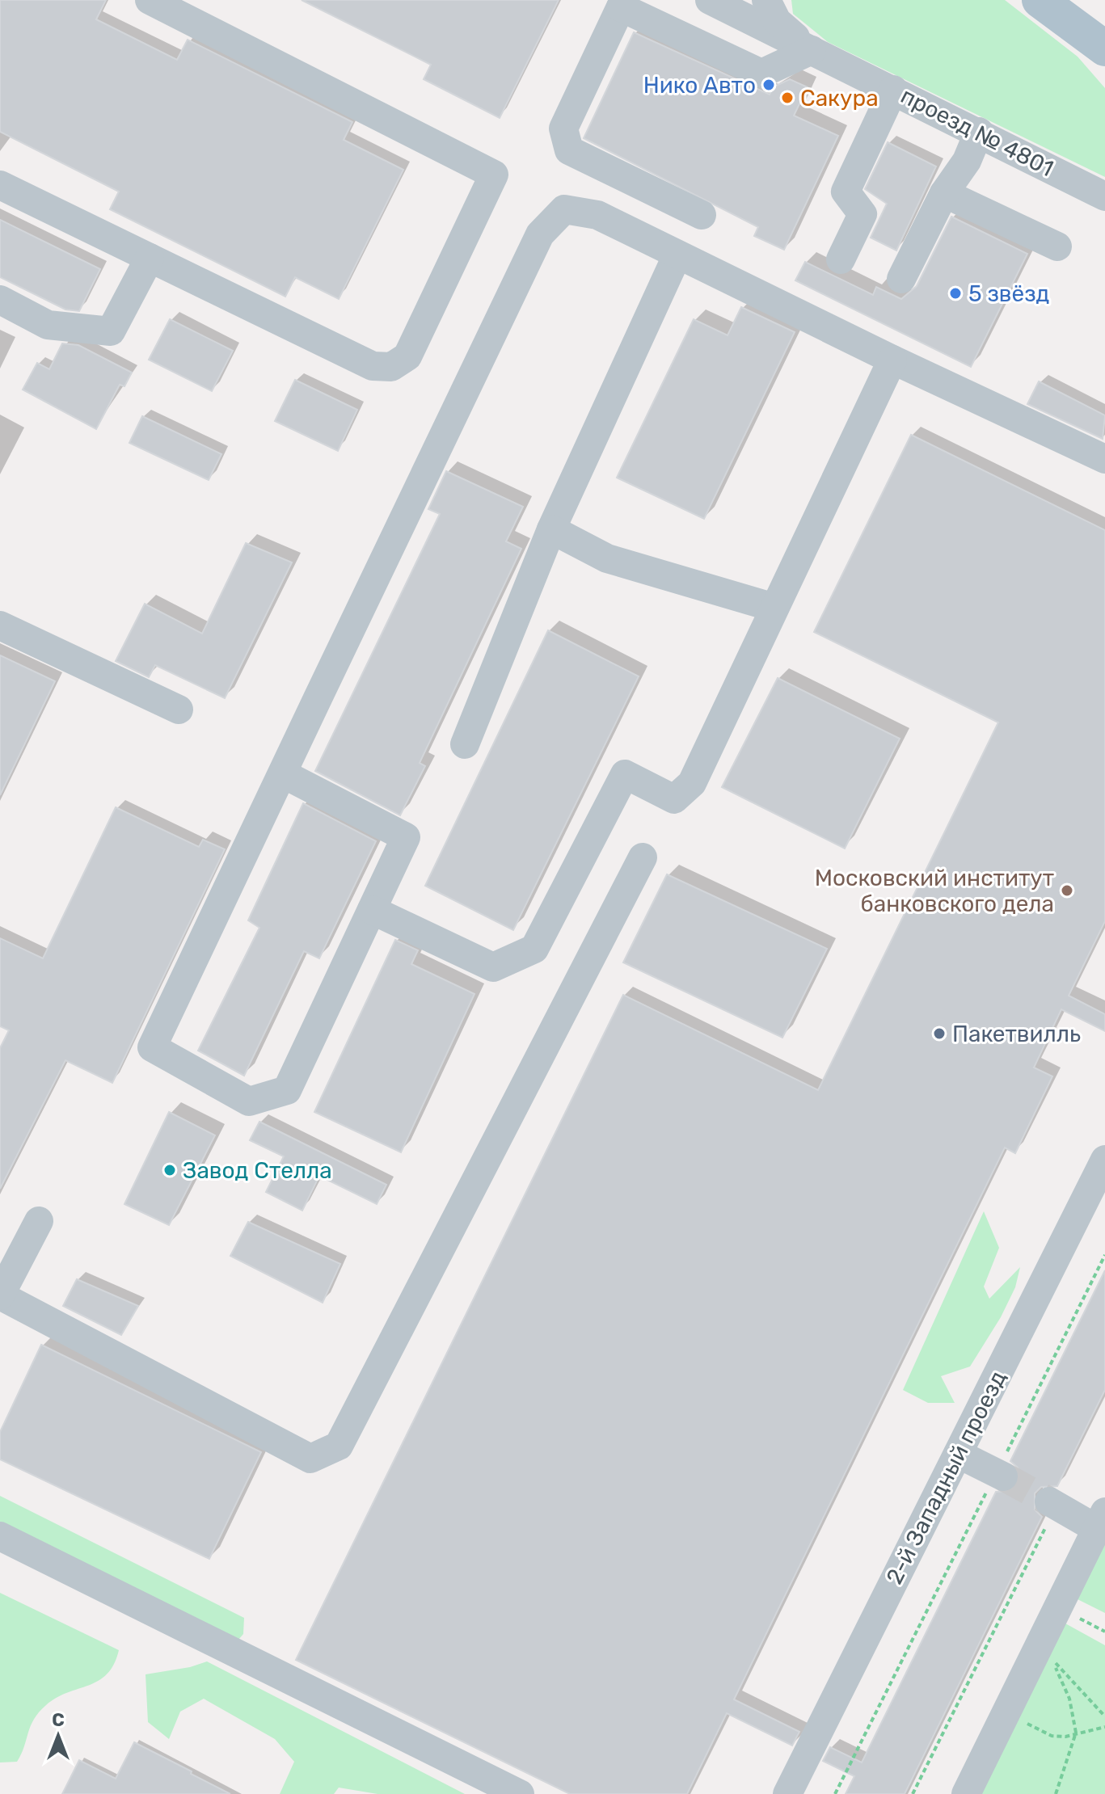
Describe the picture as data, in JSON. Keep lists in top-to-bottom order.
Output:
{
  "streets": {
    "street": ["проезд № 4801", "2-й Западный проезд"]
  },
  "places": [
    "Нико Авто",
    "Сакура",
    "5 звёзд",
    "Московский институт банковского дела",
    "Пакетвилль",
    "Завод Стелла"
  ],
  "north": "top"
}
